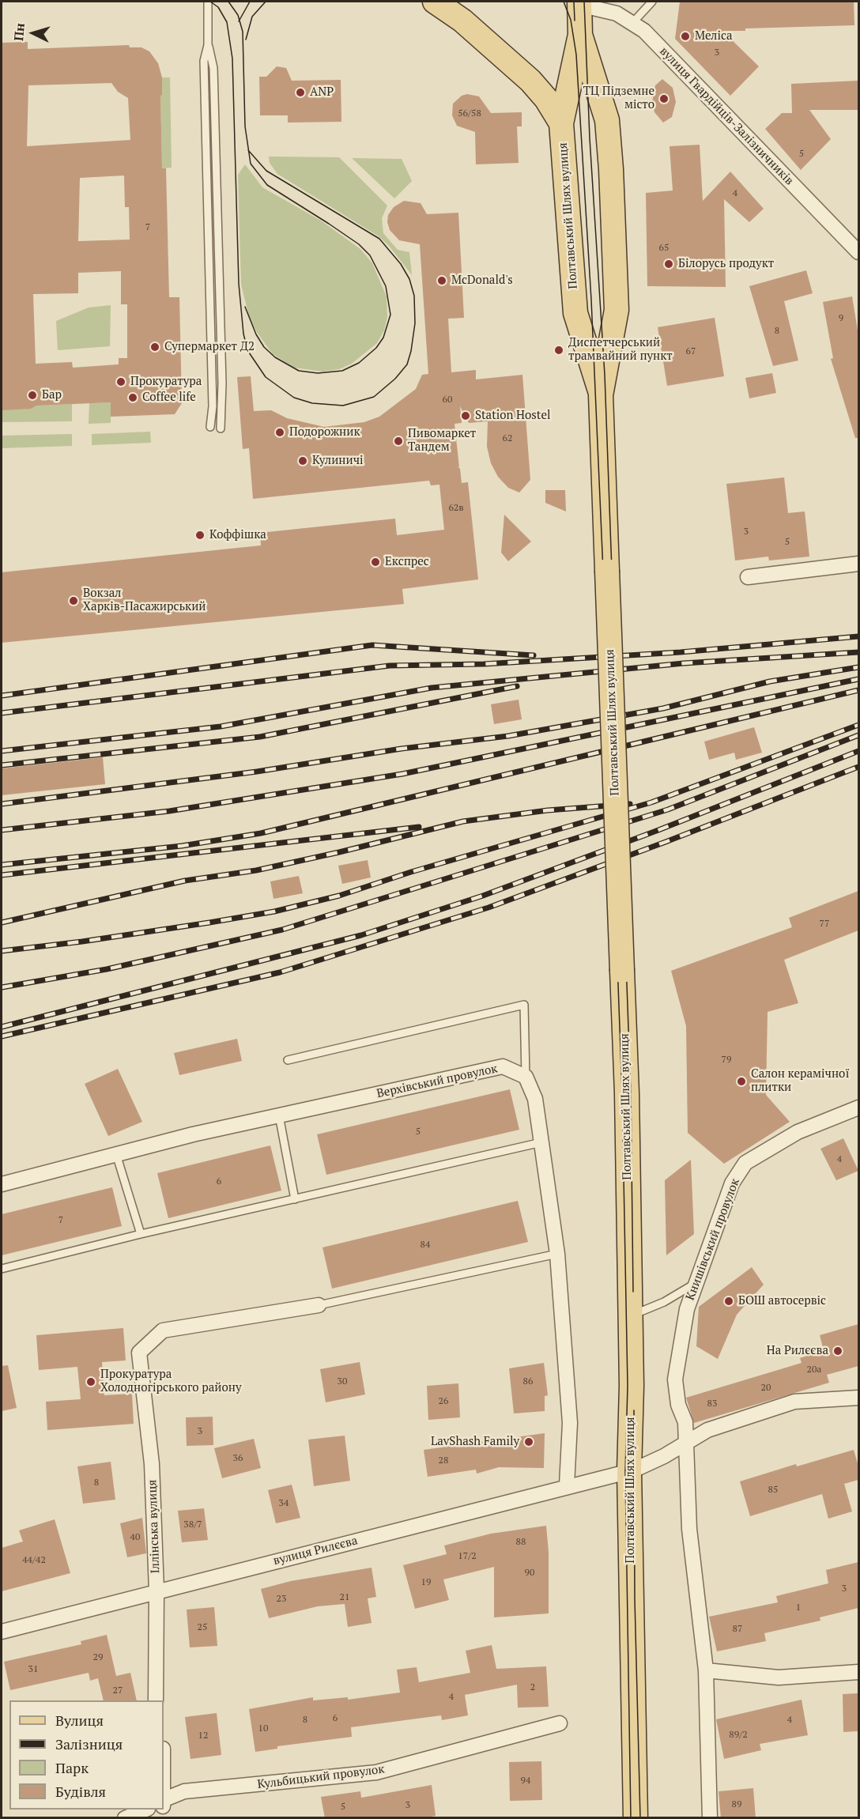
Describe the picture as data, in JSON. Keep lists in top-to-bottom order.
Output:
{
  "streets": {
    "main road": ["Полтавський Шлях вулиця"],
    "street": [
      "вулиця Гвардійців-Залізничників",
      "Верхівський провулок",
      "Книшівський провулок",
      "Іллінська вулиця",
      "вулиця Рилєєва",
      "Кульбицький провулок"
    ]
  },
  "crossings": [
    ["вулиця Гвардійців-Залізничників", "Полтавський Шлях вулиця"],
    ["Полтавський Шлях вулиця", "вулиця Рилєєва"],
    ["Книшівський провулок", "вулиця Рилєєва"],
    ["Іллінська вулиця", "вулиця Рилєєва"]
  ],
  "places": [
    "Меліса",
    "ANP",
    "ТЦ Підземне місто",
    "Білорусь продукт",
    "McDonald's",
    "Супермаркет Д2",
    "Диспетчерський трамвайний пункт",
    "Прокуратура",
    "Бар",
    "Coffee life",
    "Station Hostel",
    "Подорожник",
    "Пивомаркет Тандем",
    "Кулиничі",
    "Коффішка",
    "Експрес",
    "Вокзал Харків-Пасажирський",
    "Салон керамічної плитки",
    "БОШ автосервіс",
    "На Рилєєва",
    "Прокуратура Холодногірського району",
    "LavShash Family"
  ],
  "house_numbers": [
    "3",
    "56/58",
    "5",
    "4",
    "7",
    "65",
    "9",
    "8",
    "67",
    "60",
    "62",
    "62в",
    "3",
    "5",
    "77",
    "79",
    "5",
    "4",
    "6",
    "7",
    "84",
    "20а",
    "30",
    "86",
    "20",
    "26",
    "83",
    "3",
    "36",
    "28",
    "8",
    "85",
    "34",
    "38/7",
    "40",
    "88",
    "17/2",
    "44/42",
    "90",
    "19",
    "3",
    "21",
    "23",
    "1",
    "25",
    "87",
    "29",
    "31",
    "2",
    "27",
    "4",
    "6",
    "8",
    "4",
    "10",
    "89/2",
    "12",
    "94",
    "89",
    "3",
    "5"
  ],
  "legend": [
    "Вулиця",
    "Залізниця",
    "Парк",
    "Будівля"
  ],
  "north": "left"
}
